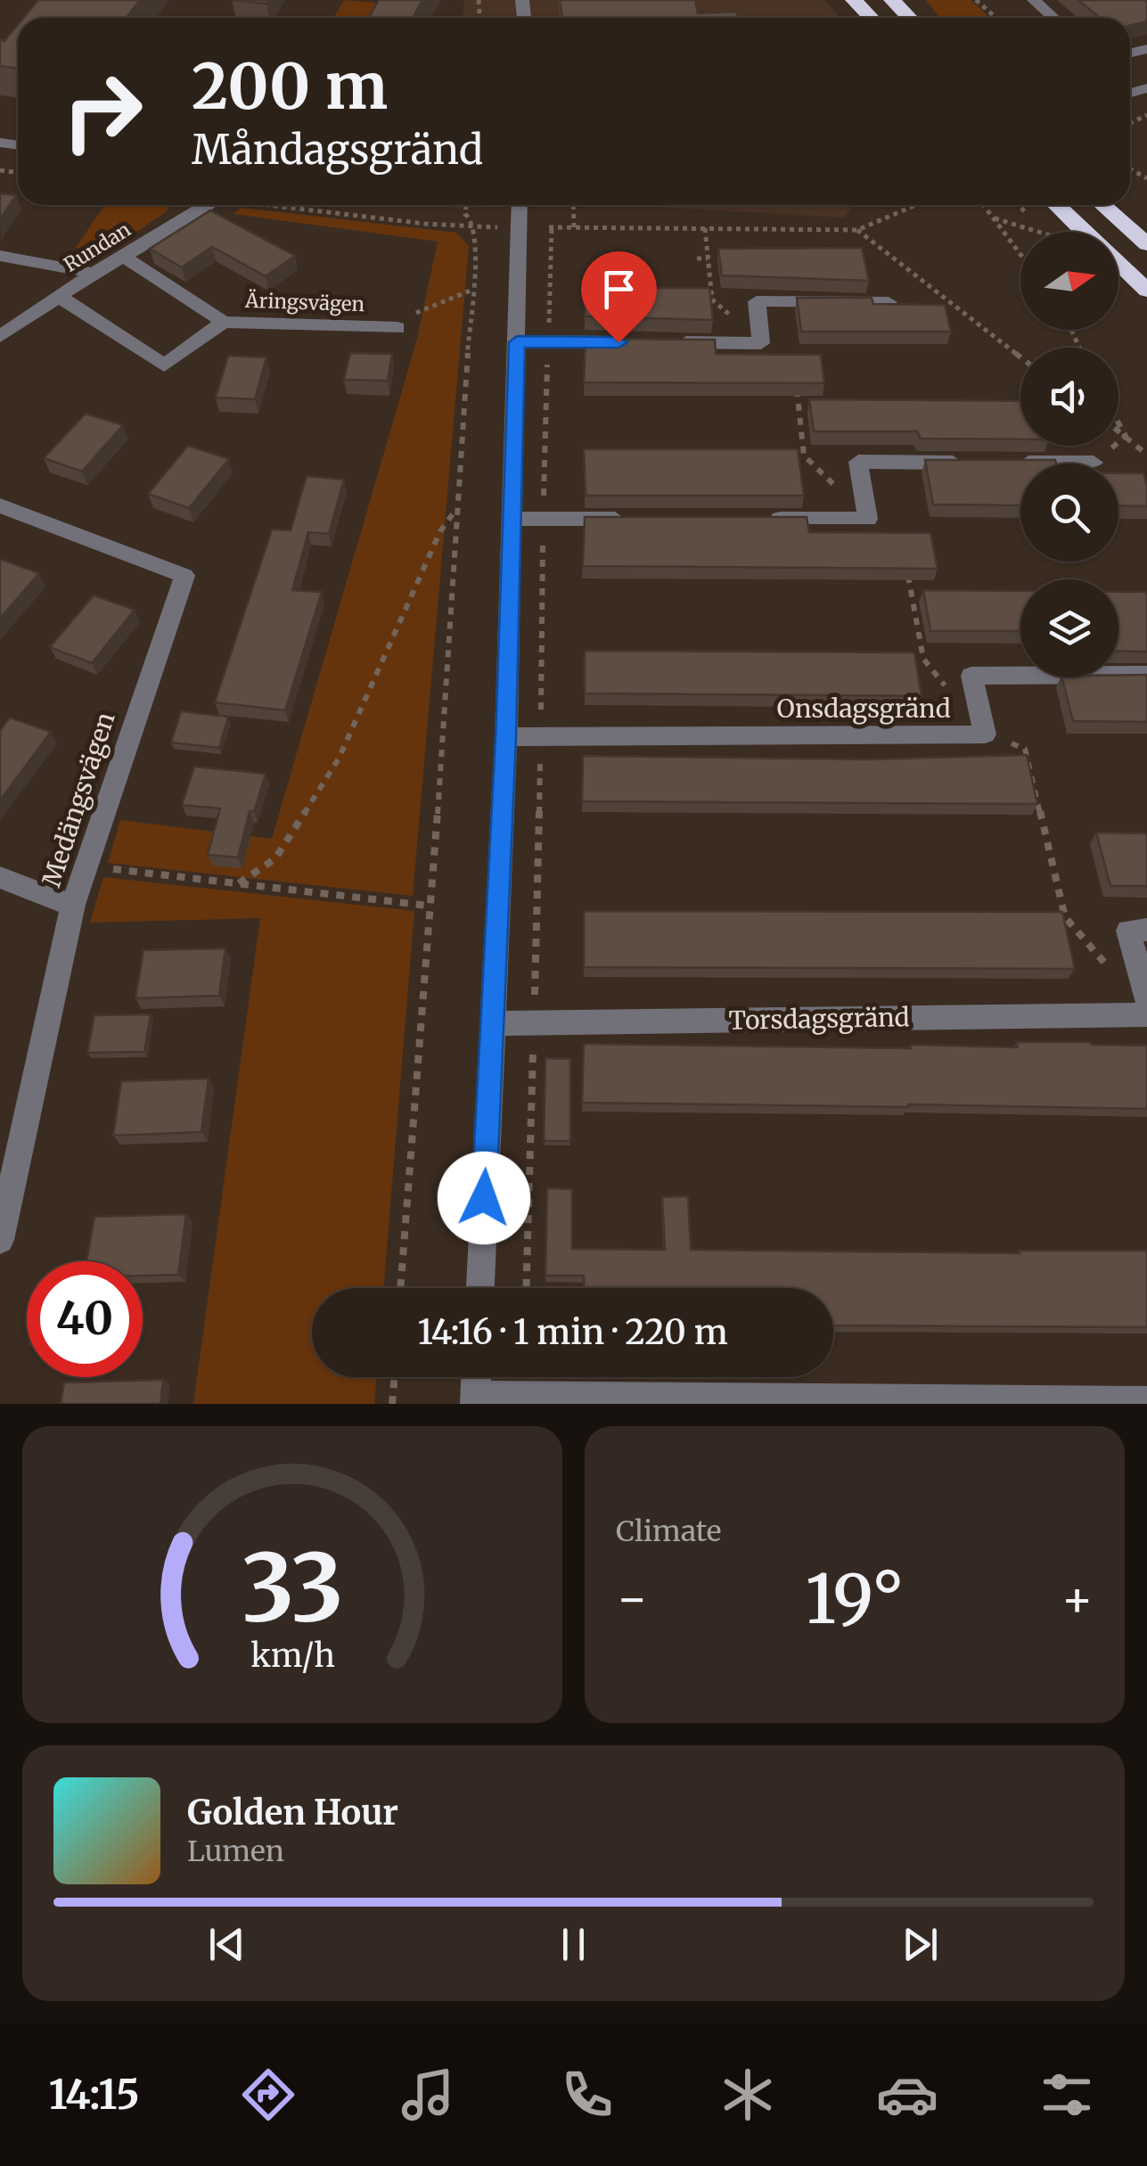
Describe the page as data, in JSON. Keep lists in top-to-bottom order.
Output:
{
  "streets": {
    "street": [
      "Rundan",
      "Äringsvägen",
      "Onsdagsgränd",
      "Medängsvägen",
      "Torsdagsgränd"
    ]
  },
  "crossings": [
    ["Rundan", "Äringsvägen"]
  ],
  "north": "right",
  "page": {
    "turn": ["200 m", "Måndagsgränd"],
    "limit": "40",
    "trip": "14:16 · 1 min · 220 m",
    "tile": "Climate",
    "heat": ["−", "19°", "+"],
    "song": ["Golden Hour", "Lumen"],
    "tabs": "14:15",
    "gauge": ["33", "km/h"]
  }
}
